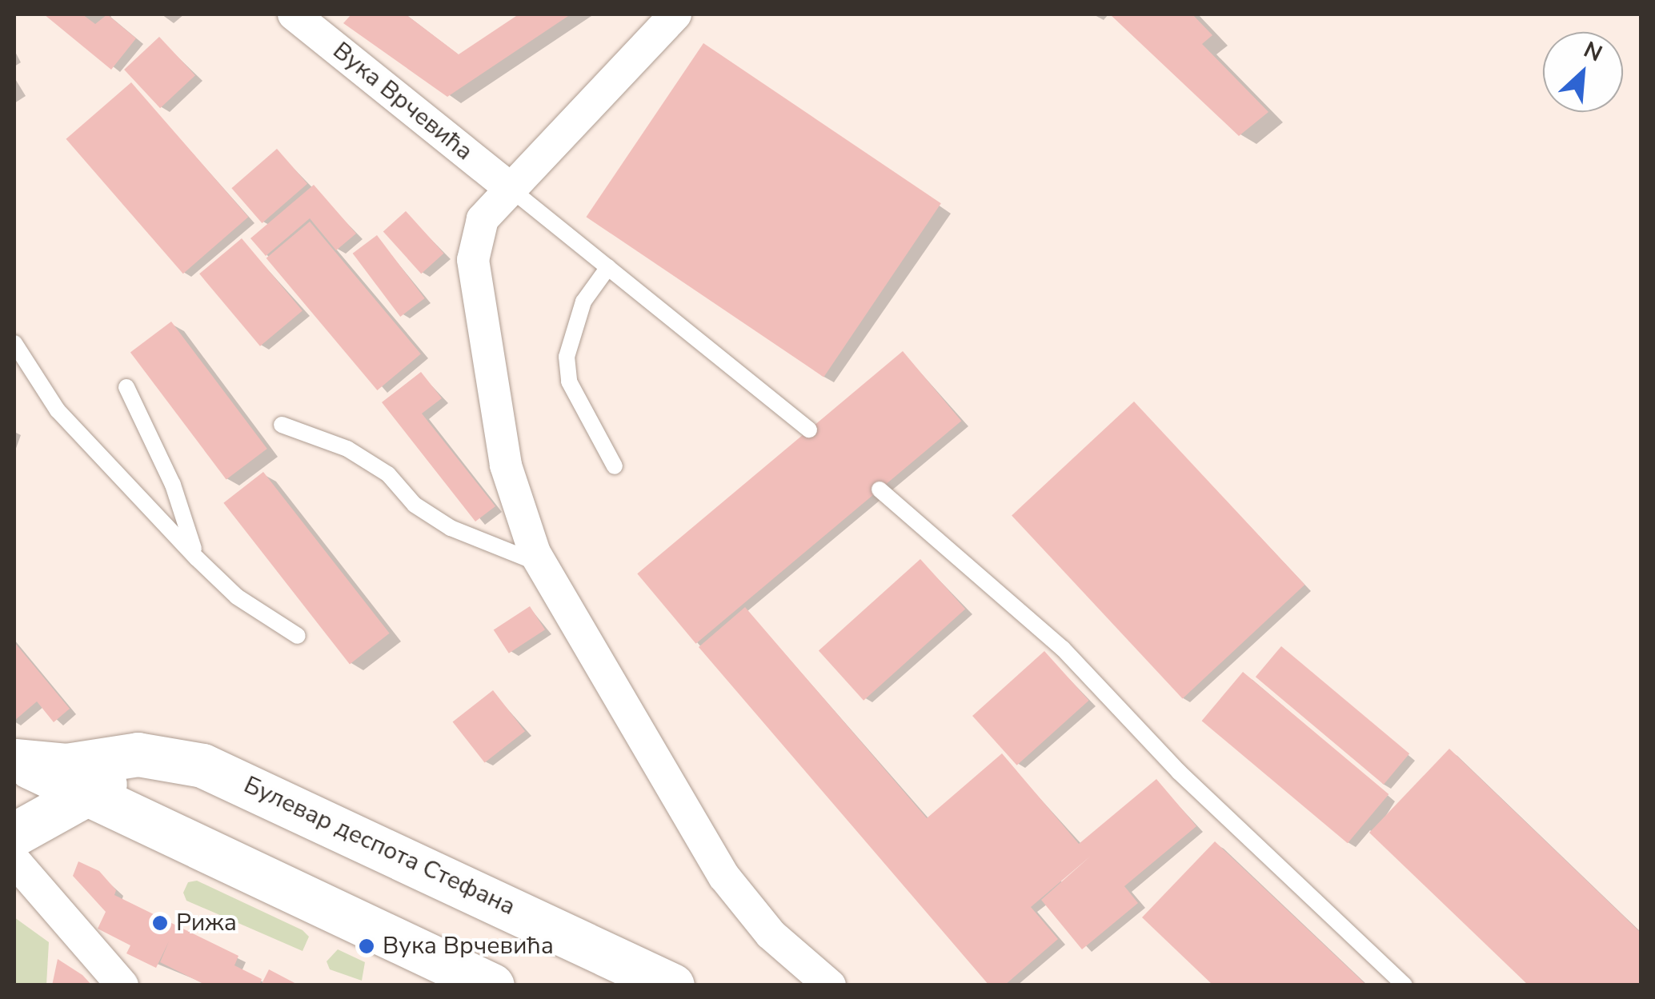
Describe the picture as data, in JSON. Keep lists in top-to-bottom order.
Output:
{
  "streets": {
    "main road": ["Булевар деспота Стефана"],
    "street": ["Вука Врчевића"]
  },
  "places": ["Рижа", "Вука Врчевића"],
  "north": "top right"
}
